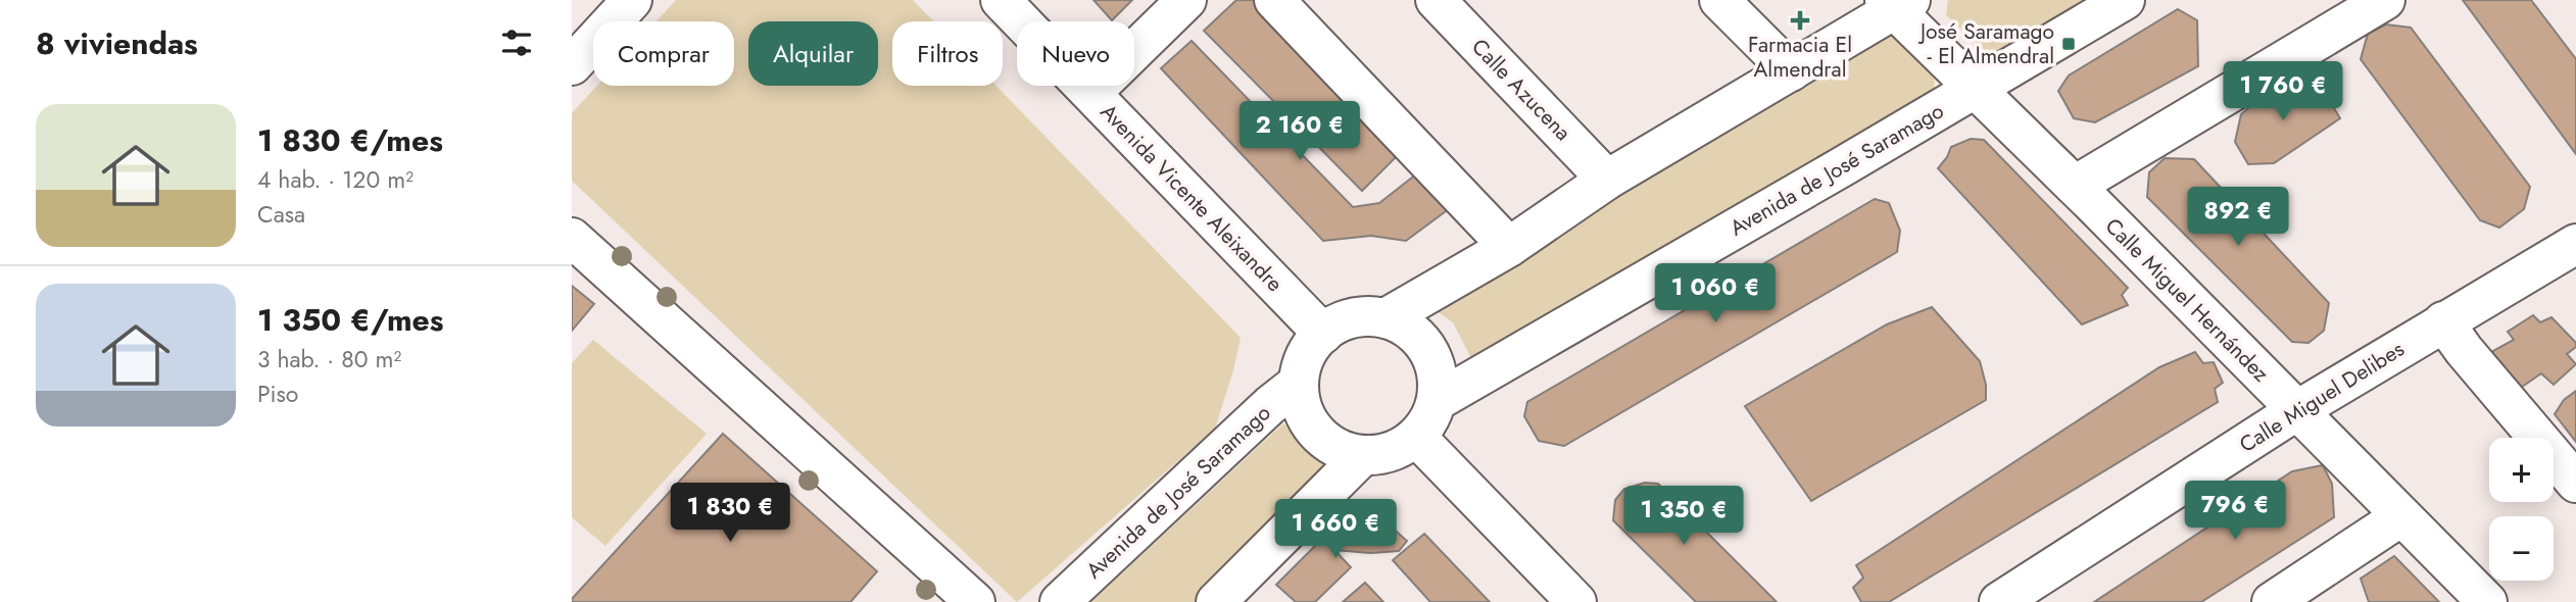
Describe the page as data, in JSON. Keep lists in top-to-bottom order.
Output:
{
  "streets": {
    "street": [
      "Calle Azucena",
      "Avenida de José Saramago",
      "Avenida Vicente Aleixandre",
      "Calle Miguel Hernández",
      "Calle Miguel Delibes"
    ]
  },
  "crossings": [
    ["Avenida de José Saramago", "Avenida Vicente Aleixandre"],
    ["Avenida de José Saramago", "Calle Miguel Hernández"],
    ["Calle Miguel Hernández", "Calle Miguel Delibes"]
  ],
  "places": {
    "health": ["Farmacia El Almendral"],
    "transit": ["José Saramago - El Almendral"]
  },
  "page": {
    "heading": "8 viviendas",
    "chip": [
      "Comprar",
      "Alquilar",
      "Filtros",
      "Nuevo"
    ],
    "price": [
      "1 760 €",
      "2 160 €",
      "892 €",
      "1 060 €",
      "796 €",
      "1 830 €",
      "1 350 €",
      "1 660 €"
    ],
    "list": [
      {
        "name": "1 830 €/mes",
        "note": "4 hab. · 120 m² · Casa"
      },
      {
        "name": "1 350 €/mes",
        "note": "3 hab. · 80 m² · Piso"
      }
    ],
    "map_buttons": ["+", "−"]
  }
}
